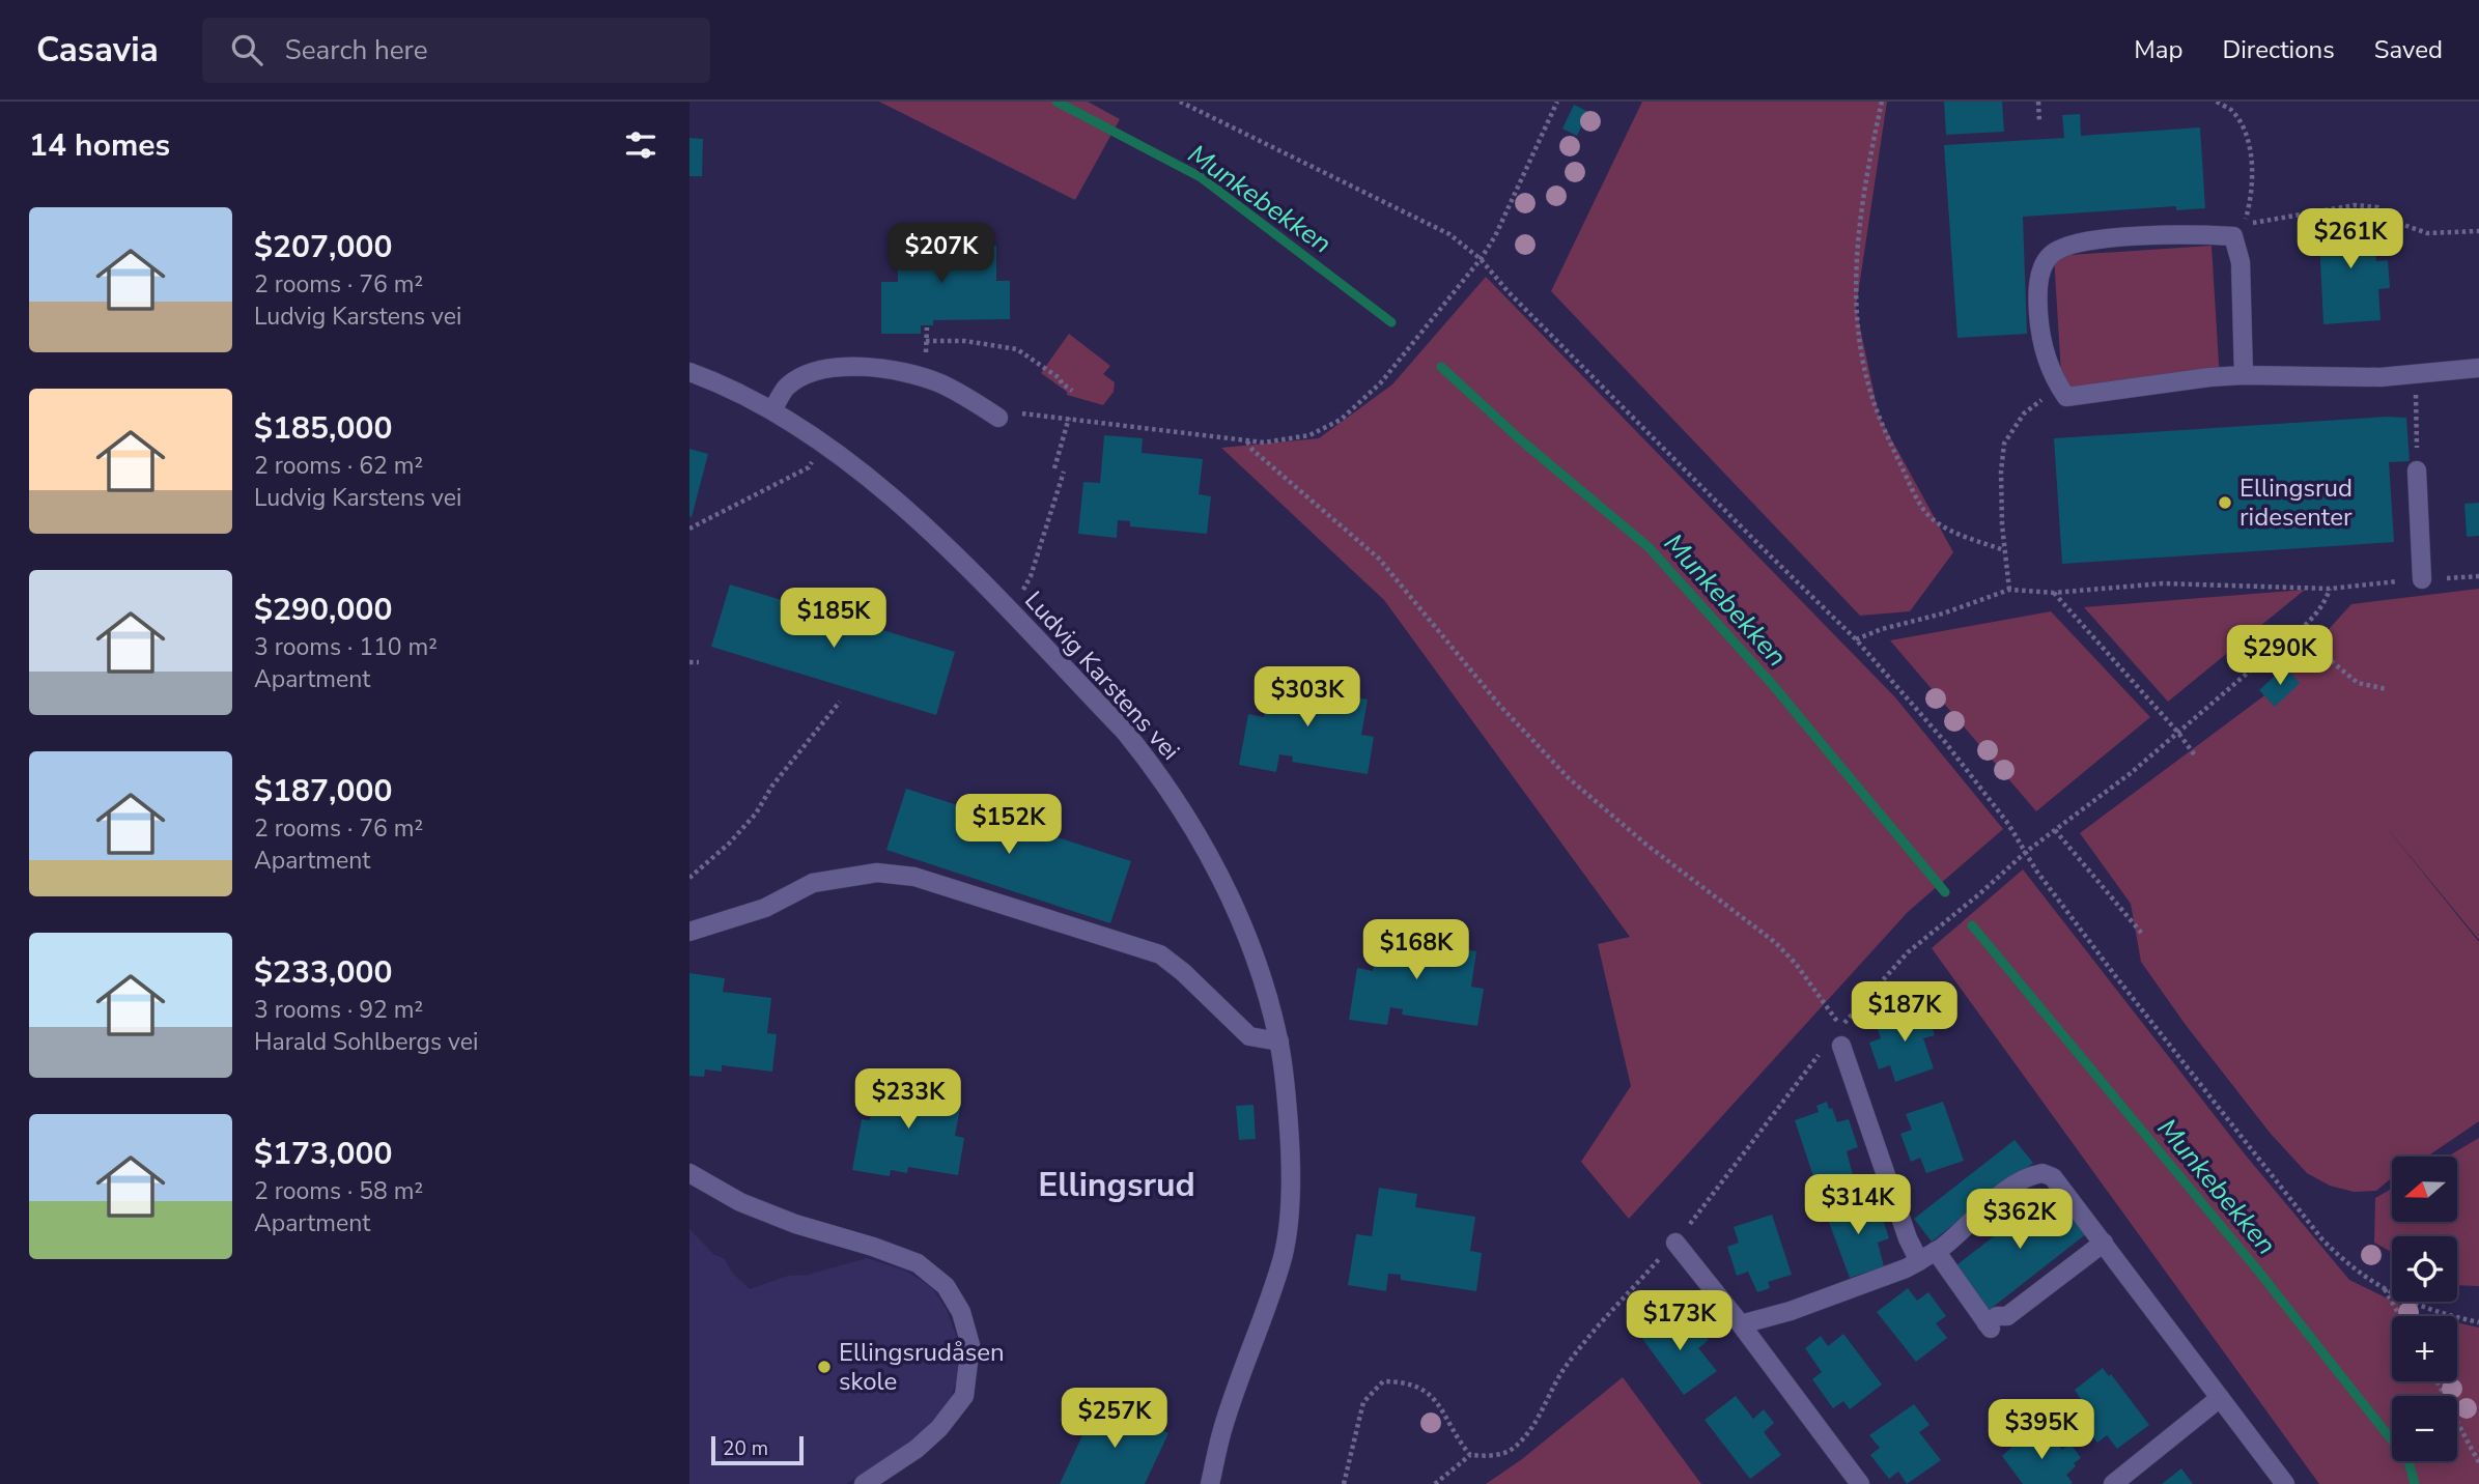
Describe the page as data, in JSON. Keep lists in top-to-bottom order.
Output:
{
  "streets": {
    "street": ["Ludvig Karstens vei"]
  },
  "districts": ["Ellingsrud"],
  "water": ["Munkebekken"],
  "places": ["Ellingsrud ridesenter", "Ellingsrudåsen skole"],
  "scale_bar": "20 m",
  "north": "left",
  "page": {
    "header": "Casavia",
    "search": "Search here",
    "nav": ["Map", "Directions", "Saved"],
    "heading": "14 homes",
    "list": [
      {
        "name": "$207,000",
        "note": "2 rooms · 76 m² · Ludvig Karstens vei"
      },
      {
        "name": "$185,000",
        "note": "2 rooms · 62 m² · Ludvig Karstens vei"
      },
      {
        "name": "$290,000",
        "note": "3 rooms · 110 m² · Apartment"
      },
      {
        "name": "$187,000",
        "note": "2 rooms · 76 m² · Apartment"
      },
      {
        "name": "$233,000",
        "note": "3 rooms · 92 m² · Harald Sohlbergs vei"
      },
      {
        "name": "$173,000",
        "note": "2 rooms · 58 m² · Apartment"
      }
    ],
    "price": [
      "$261K",
      "$207K",
      "$185K",
      "$290K",
      "$303K",
      "$152K",
      "$168K",
      "$187K",
      "$233K",
      "$314K",
      "$362K",
      "$173K",
      "$257K",
      "$395K"
    ],
    "map_buttons": ["+", "−"],
    "scale": "20 m"
  }
}
